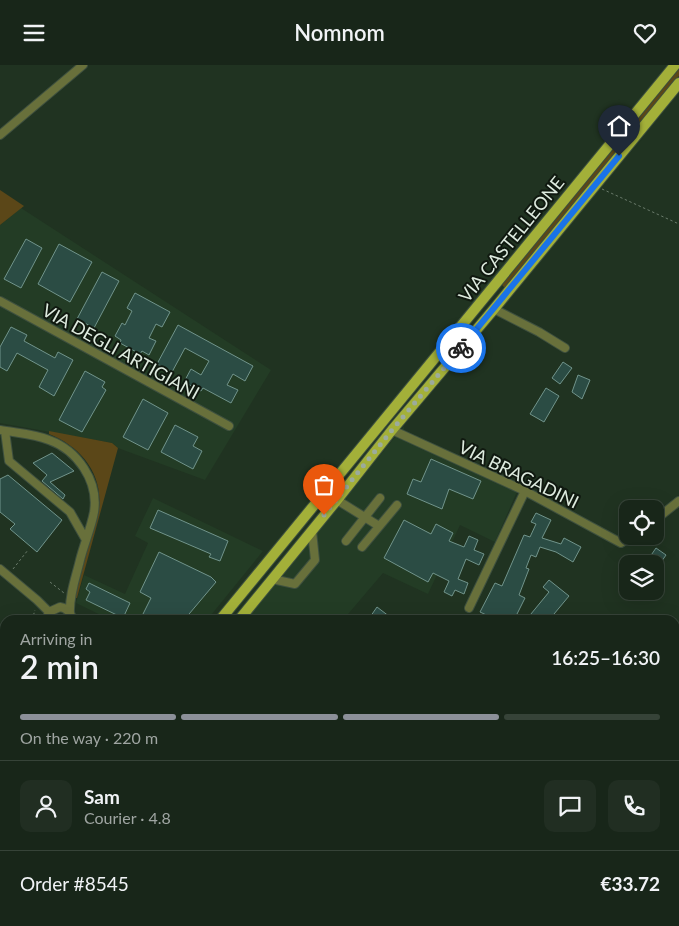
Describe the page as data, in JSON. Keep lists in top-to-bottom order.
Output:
{
  "streets": {
    "main road": ["VIA CASTELLEONE"],
    "street": ["VIA DEGLI ARTIGIANI", "VIA BRAGADINI"]
  },
  "crossings": [
    ["VIA CASTELLEONE", "VIA BRAGADINI"]
  ],
  "page": {
    "header": "Nomnom",
    "heading": ["2 min", "Arriving in", "16:25–16:30"],
    "panel": [
      "Sam",
      "Courier · 4.8",
      "Order #8545",
      "€33.72"
    ],
    "bar": "On the way · 220 m"
  }
}
